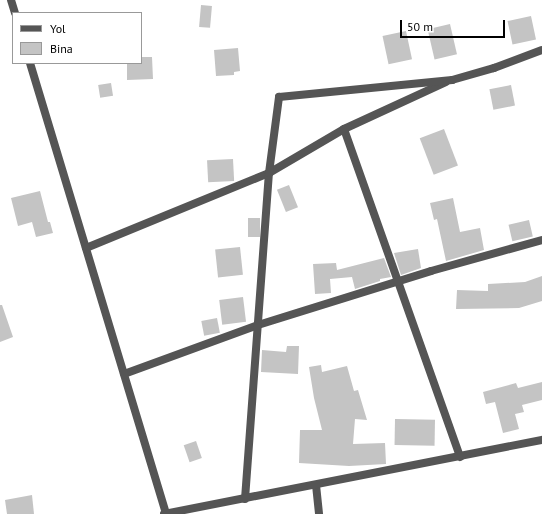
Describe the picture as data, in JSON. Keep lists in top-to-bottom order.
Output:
{
  "legend": ["Yol", "Bina"],
  "scale_bar": "50 m"
}
